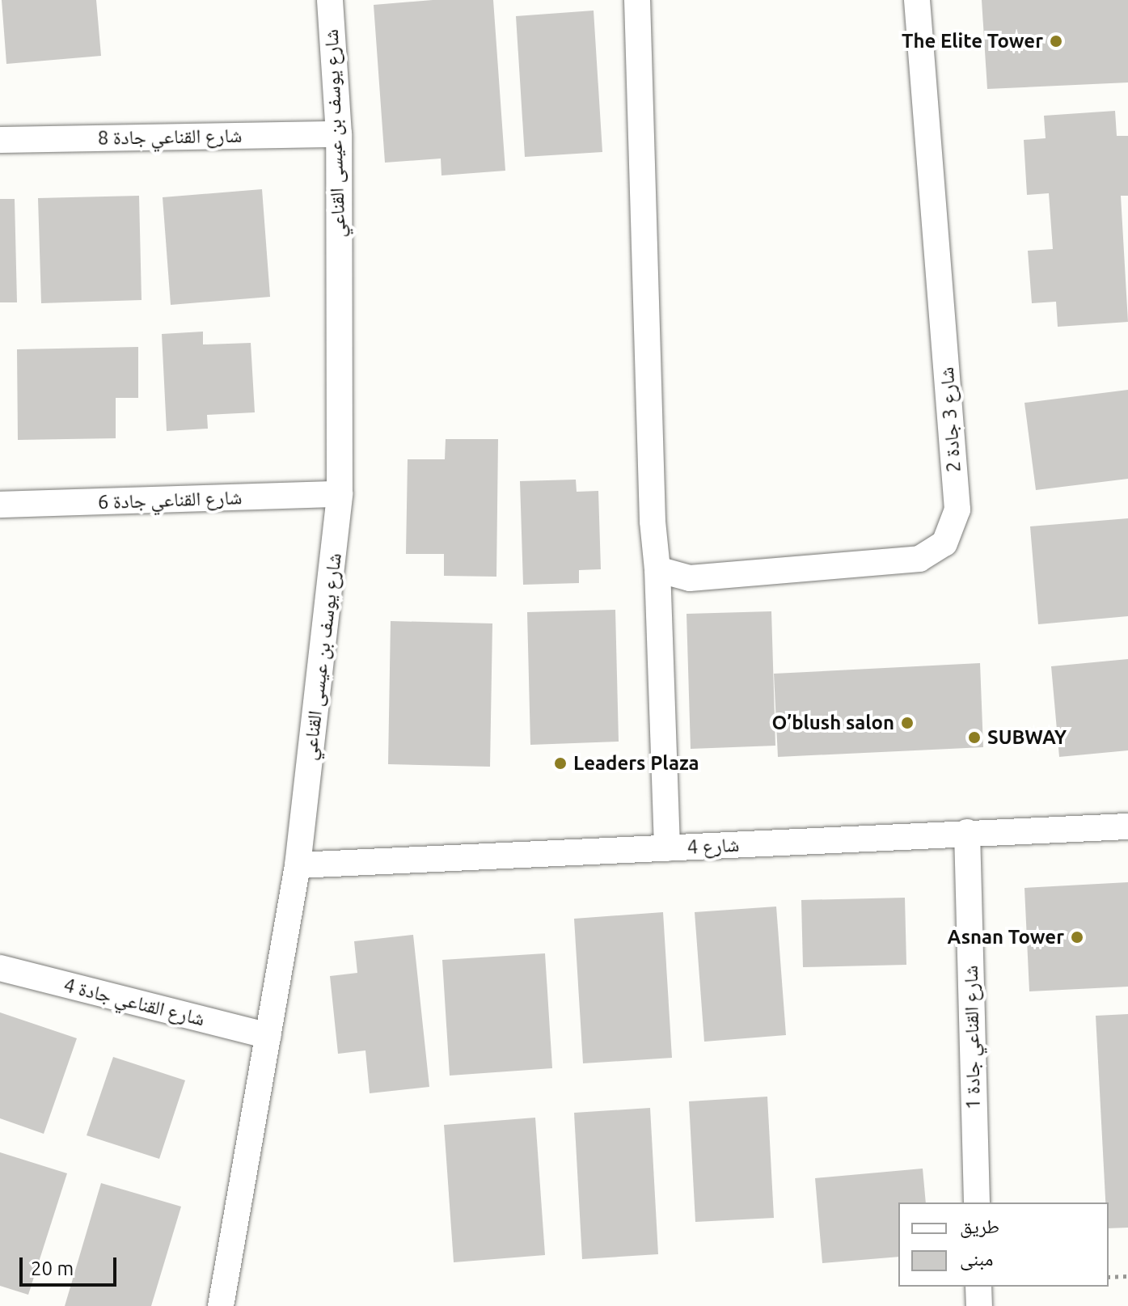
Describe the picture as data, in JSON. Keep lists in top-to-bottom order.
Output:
{
  "streets": {
    "street": [
      "شارع يوسف بن عيسى القناعي",
      "شارع القناعي جادة 8",
      "شارع 3 جادة 2",
      "شارع القناعي جادة 6",
      "شارع 4",
      "شارع القناعي جادة 4",
      "شارع القناعي جادة 1"
    ]
  },
  "crossings": [
    ["شارع يوسف بن عيسى القناعي", "شارع القناعي جادة 8"],
    ["شارع يوسف بن عيسى القناعي", "شارع القناعي جادة 6"],
    ["شارع يوسف بن عيسى القناعي", "شارع 4"],
    ["شارع يوسف بن عيسى القناعي", "شارع القناعي جادة 4"],
    ["شارع 4", "شارع القناعي جادة 1"]
  ],
  "places": [
    "The Elite Tower",
    "O’blush salon",
    "SUBWAY",
    "Leaders Plaza",
    "Asnan Tower"
  ],
  "legend": ["طريق", "مبنى"],
  "scale_bar": "20 m"
}
